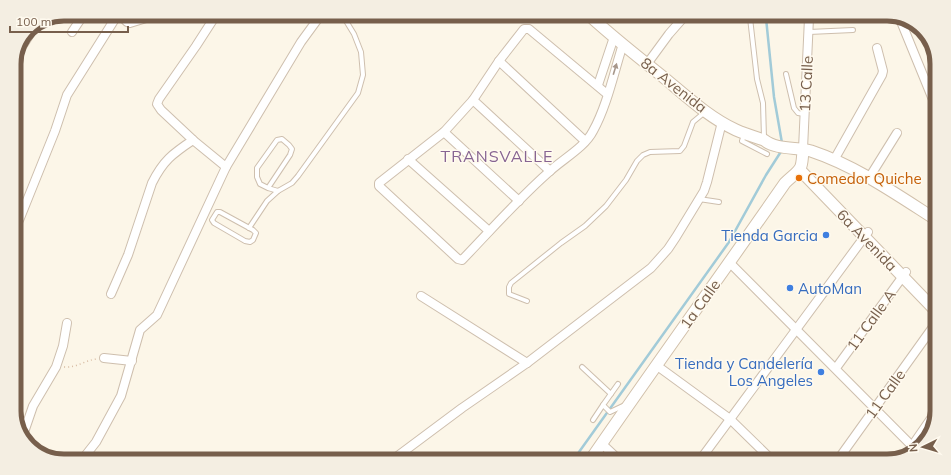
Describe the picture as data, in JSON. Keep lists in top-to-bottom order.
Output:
{
  "streets": {
    "street": [
      "13 Calle",
      "8a Avenida",
      "6a Avenida",
      "1a Calle",
      "11 Calle A",
      "11 Calle"
    ]
  },
  "crossings": [
    ["13 Calle", "8a Avenida"],
    ["6a Avenida", "1a Calle"],
    ["6a Avenida", "11 Calle A"]
  ],
  "districts": ["TRANSVALLE"],
  "places": [
    "Comedor Quiche",
    "Tienda Garcia",
    "AutoMan",
    "Tienda y Candelería Los Angeles"
  ],
  "scale_bar": "100 m",
  "north": "left"
}
